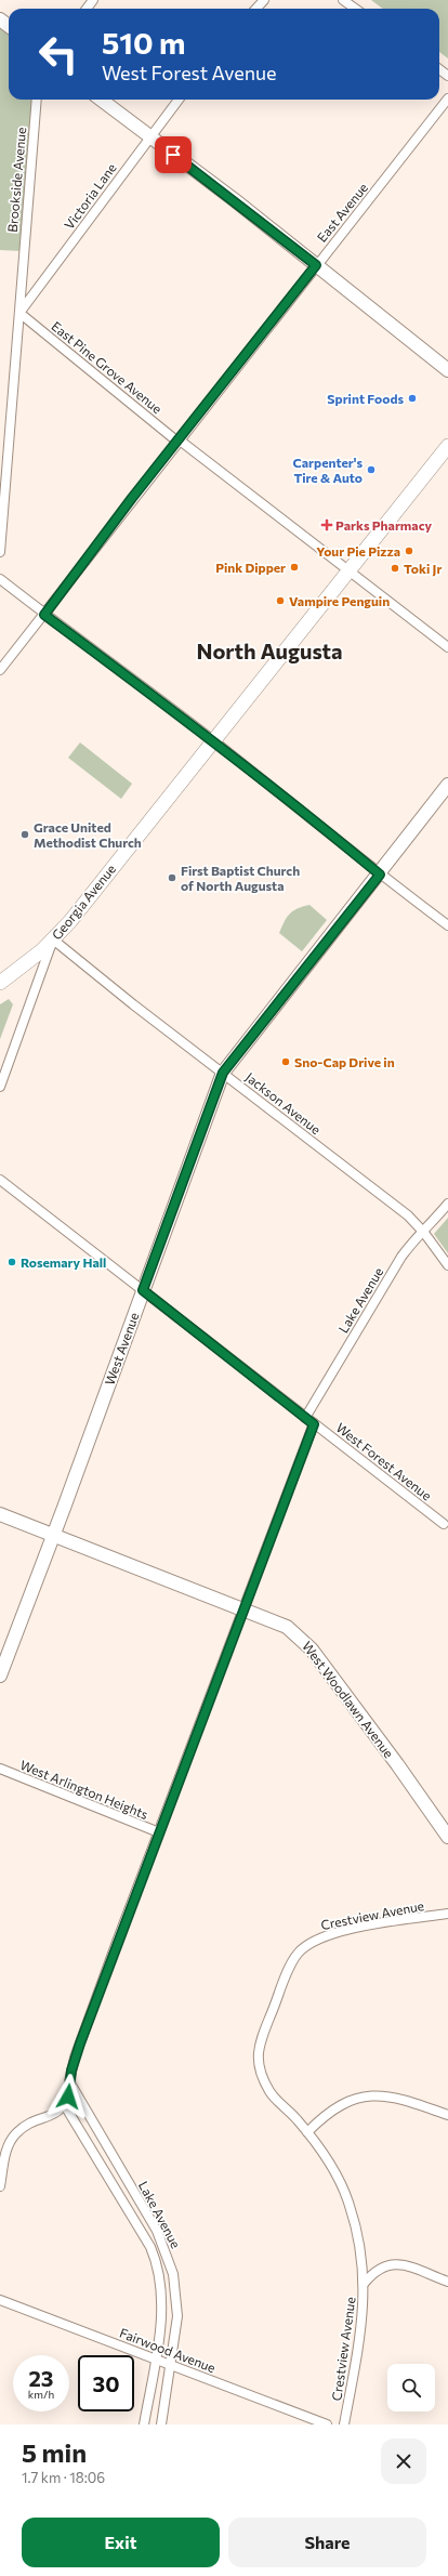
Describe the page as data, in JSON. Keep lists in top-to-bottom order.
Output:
{
  "streets": {
    "main road": ["Georgia Avenue"],
    "street": [
      "Brookside Avenue",
      "Victoria Lane",
      "East Avenue",
      "East Pine Grove Avenue",
      "Jackson Avenue",
      "Lake Avenue",
      "West Avenue",
      "West Forest Avenue",
      "West Woodlawn Avenue",
      "West Arlington Heights",
      "Crestview Avenue",
      "Fairwood Avenue"
    ]
  },
  "crossings": [
    ["Brookside Avenue", "Victoria Lane"],
    ["Brookside Avenue", "East Pine Grove Avenue"],
    ["Victoria Lane", "East Pine Grove Avenue"],
    ["East Avenue", "East Pine Grove Avenue"],
    ["East Pine Grove Avenue", "Georgia Avenue"],
    ["Georgia Avenue", "Jackson Avenue"],
    ["Jackson Avenue", "Lake Avenue"],
    ["Jackson Avenue", "West Avenue"],
    ["Lake Avenue", "West Forest Avenue"],
    ["Lake Avenue", "Fairwood Avenue"],
    ["West Avenue", "West Forest Avenue"],
    ["West Avenue", "West Woodlawn Avenue"]
  ],
  "districts": ["North Augusta"],
  "places": {
    "other": [
      "Sprint Foods",
      "Carpenter's Tire & Auto",
      "Your Pie Pizza",
      "Pink Dipper",
      "Toki Jr",
      "Vampire Penguin",
      "Grace United Methodist Church",
      "First Baptist Church of North Augusta",
      "Sno-Cap Drive in",
      "Rosemary Hall"
    ],
    "health": ["Parks Pharmacy"]
  },
  "page": {
    "turn": ["510 m", "West Forest Avenue"],
    "speed": "23 km/h",
    "limit": "30",
    "heading": ["5 min", "1.7 km · 18:06"],
    "buttons": ["Exit", "Share"]
  }
}
